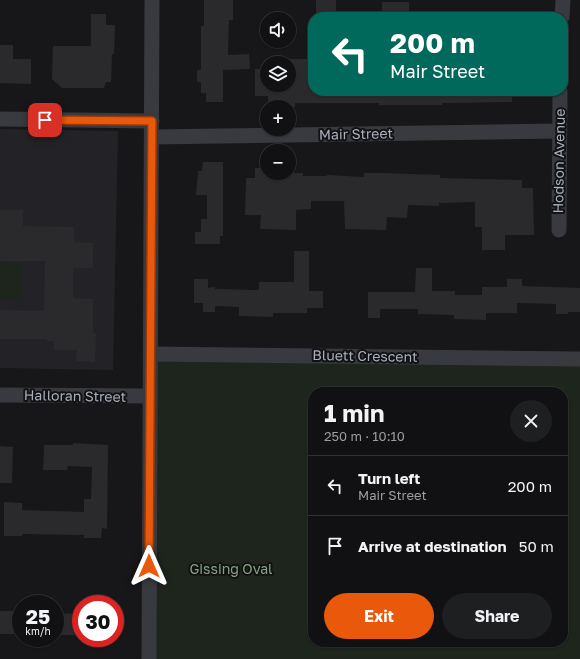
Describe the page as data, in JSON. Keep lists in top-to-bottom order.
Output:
{
  "streets": {
    "street": [
      "Mair Street",
      "Hodson Avenue",
      "Bluett Crescent",
      "Halloran Street"
    ]
  },
  "crossings": [
    ["Mair Street", "Hodson Avenue"]
  ],
  "parks": ["Gissing Oval"],
  "page": {
    "map_buttons": ["+", "−"],
    "turn": ["200 m", "Mair Street"],
    "heading": ["1 min", "250 m · 10:10"],
    "list": [
      {
        "name": "Turn left",
        "note": "Mair Street",
        "value": "200 m"
      },
      {
        "name": "Arrive at destination",
        "value": "50 m"
      }
    ],
    "buttons": ["Exit", "Share"],
    "speed": "25 km/h",
    "limit": "30"
  }
}
